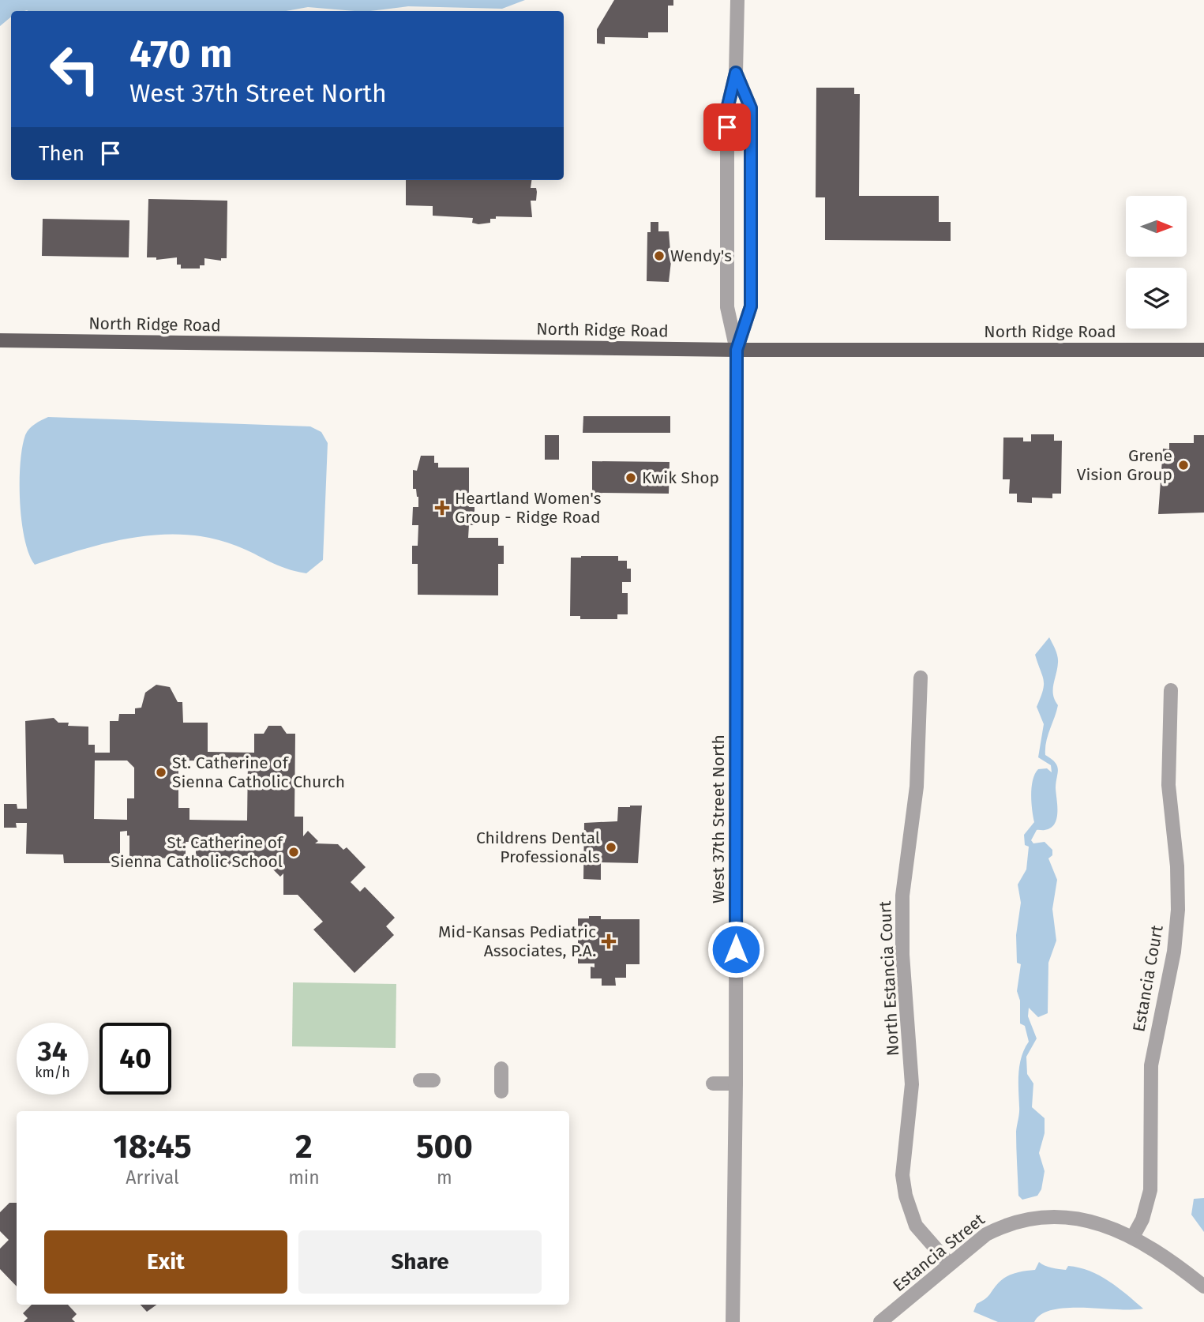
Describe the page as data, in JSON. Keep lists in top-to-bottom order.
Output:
{
  "streets": {
    "main road": ["North Ridge Road"],
    "street": [
      "West 37th Street North",
      "North Estancia Court",
      "Estancia Court",
      "Estancia Street"
    ]
  },
  "crossings": [
    ["North Ridge Road", "West 37th Street North"],
    ["North Estancia Court", "Estancia Street"],
    ["Estancia Court", "Estancia Street"]
  ],
  "places": {
    "other": [
      "Wendy's",
      "Grene Vision Group",
      "Kwik Shop",
      "St. Catherine of Sienna Catholic Church",
      "Childrens Dental Professionals",
      "St. Catherine of Sienna Catholic School"
    ],
    "health": ["Heartland Women's Group - Ridge Road", "Mid-Kansas Pediatric Associates, P.A."]
  },
  "north": "right",
  "page": {
    "turn": ["470 m", "West 37th Street North"],
    "then": "Then",
    "speed": "34 km/h",
    "limit": "40",
    "eta": [
      "18:45",
      "Arrival",
      "2",
      "min",
      "500",
      "m"
    ],
    "buttons": ["Exit", "Share"]
  }
}
